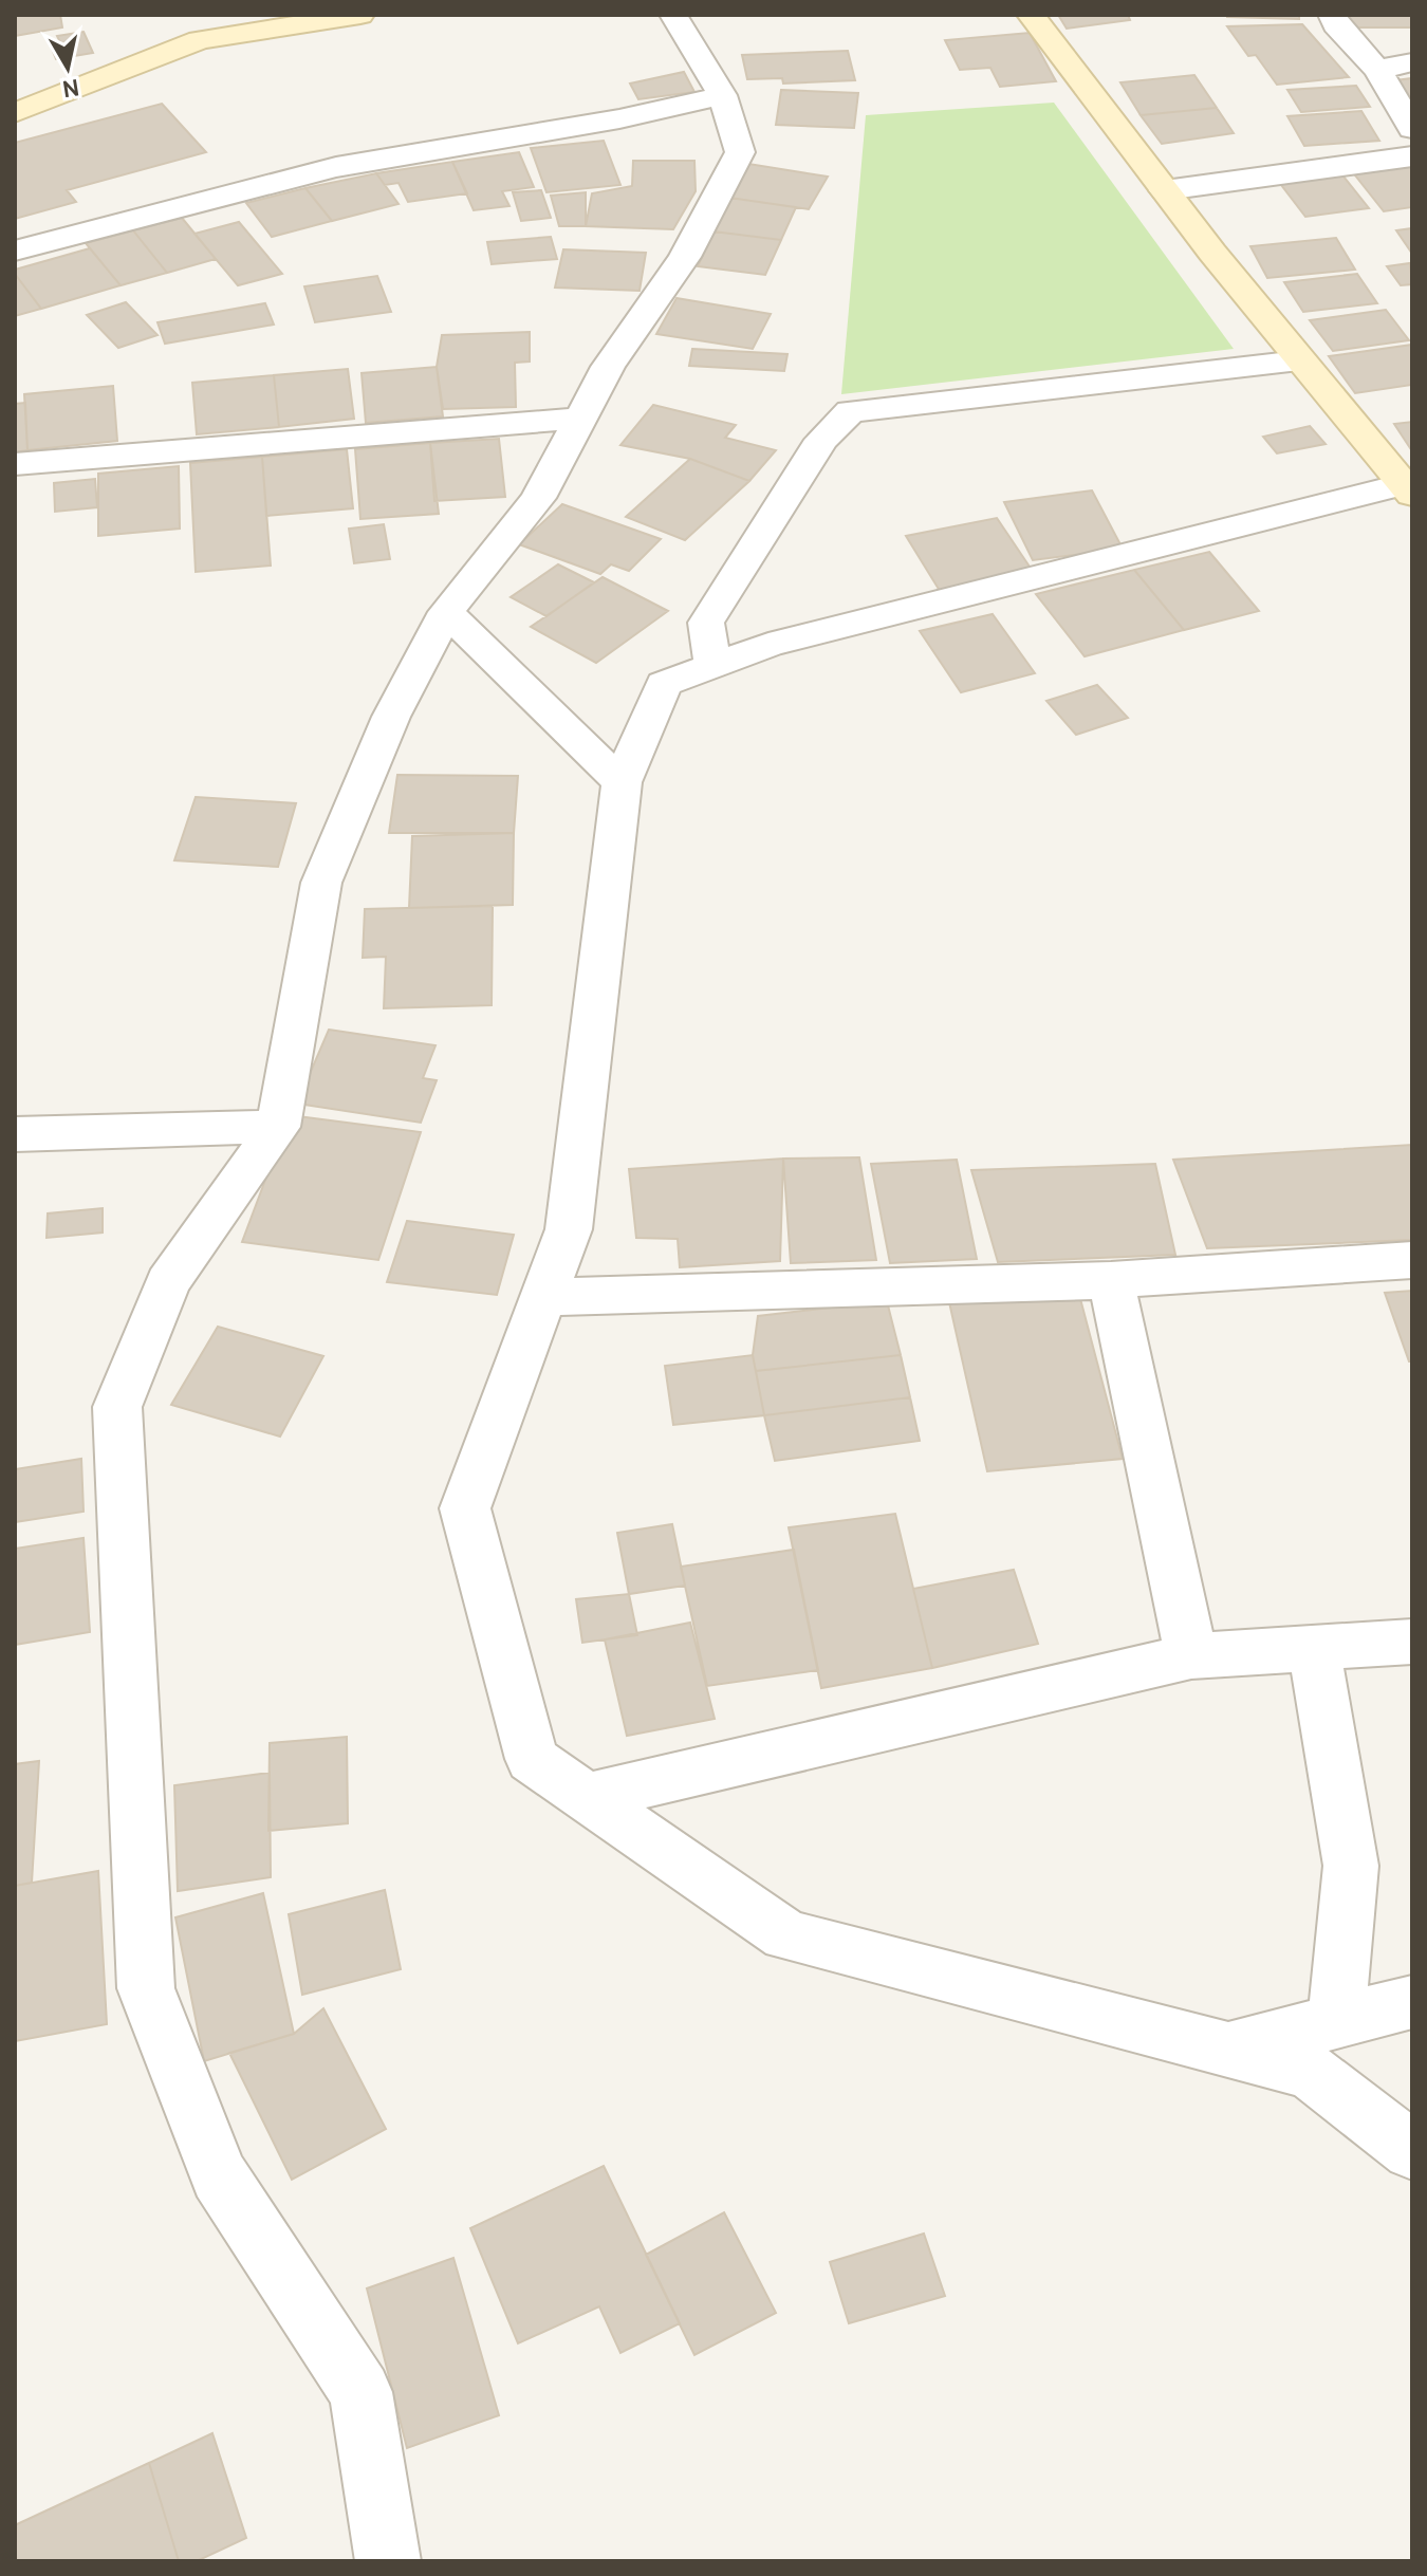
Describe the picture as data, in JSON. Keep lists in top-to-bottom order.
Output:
{
  "north": "bottom"
}
